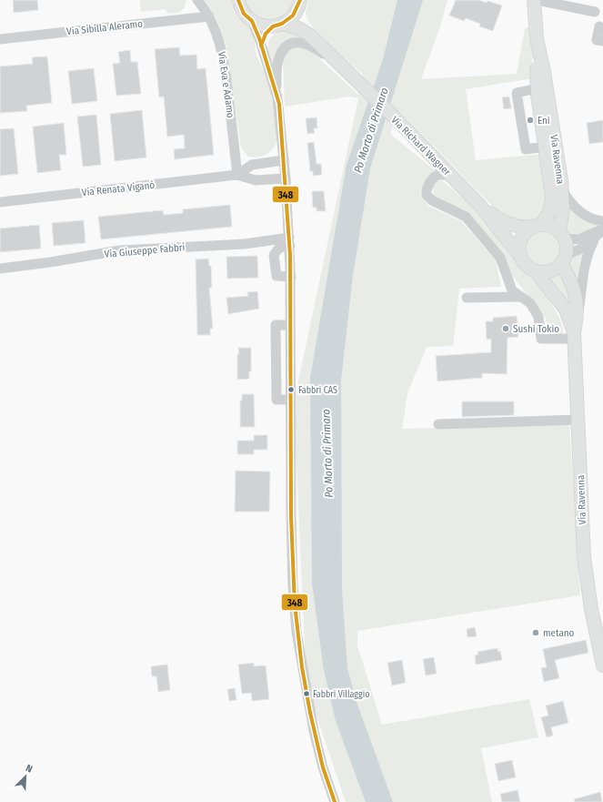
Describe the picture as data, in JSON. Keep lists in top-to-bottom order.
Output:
{
  "streets": {
    "main road": ["Via Richard Wagner", "Via Ravenna"],
    "street": [
      "Via Sibilla Aleramo",
      "Via Eva e Adamo",
      "Via Renata Viganò",
      "Via Giuseppe Fabbri"
    ]
  },
  "crossings": [
    ["Via Sibilla Aleramo", "Via Eva e Adamo"],
    ["Via Eva e Adamo", "Via Renata Viganò"],
    ["Via Richard Wagner", "Via Ravenna"]
  ],
  "water": ["Po Morto di Primaro"],
  "places": [
    "Eni",
    "Sushi Tokio",
    "Fabbri CAS",
    "metano",
    "Fabbri Villaggio"
  ],
  "lines": ["transit line 348"],
  "north": "top right"
}
